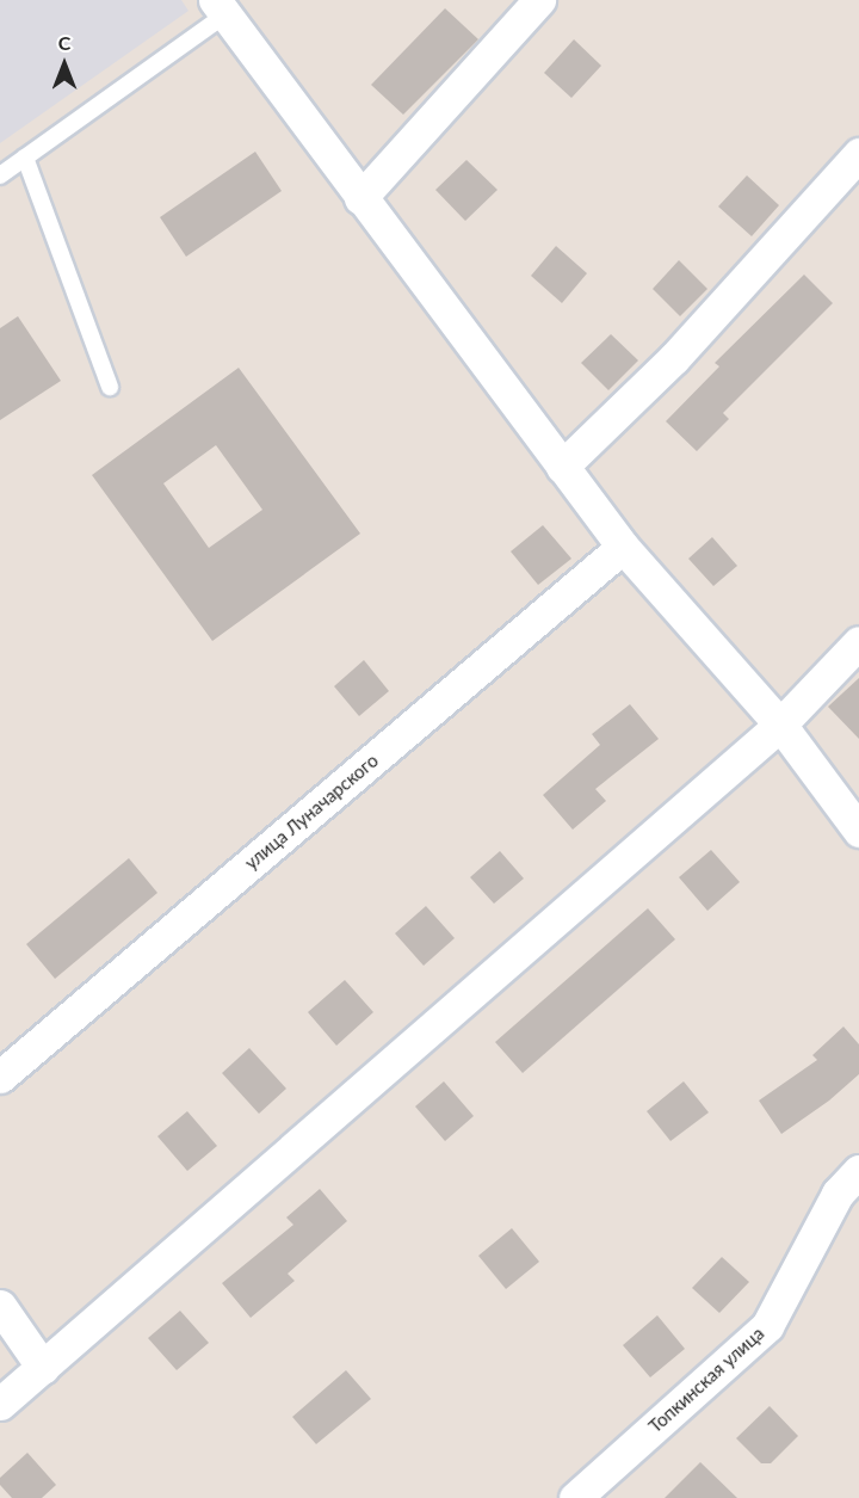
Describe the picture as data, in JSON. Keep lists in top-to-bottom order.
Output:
{
  "streets": {
    "street": ["улица Луначарского", "Топкинская улица"]
  },
  "north": "top"
}
